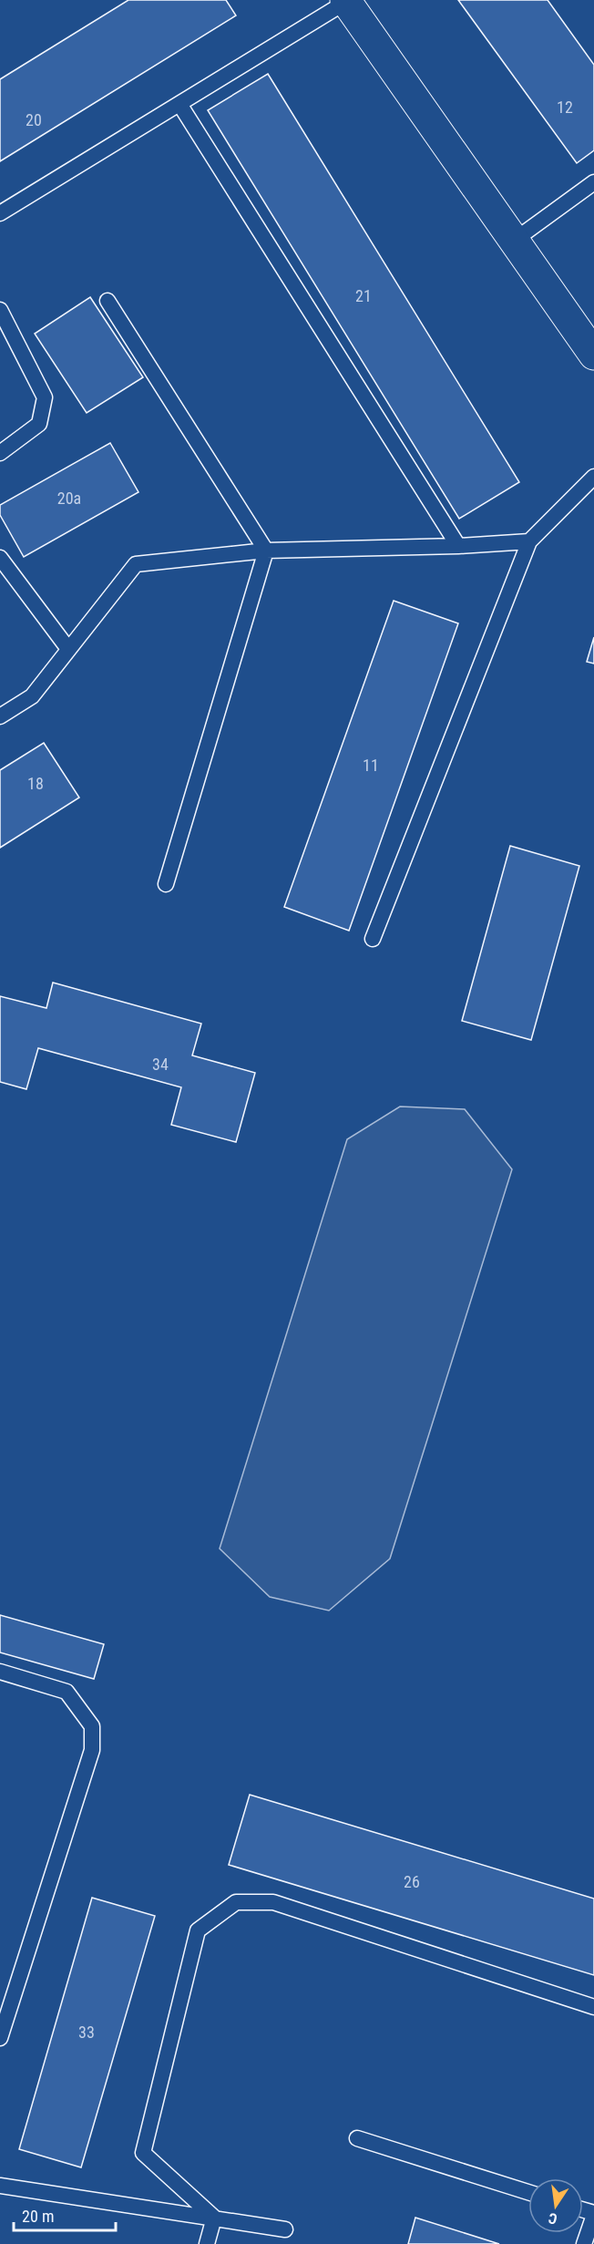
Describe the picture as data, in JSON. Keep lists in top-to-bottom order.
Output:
{
  "house_numbers": [
    "12",
    "20",
    "21",
    "20а",
    "11",
    "18",
    "34",
    "26",
    "33"
  ],
  "scale_bar": "20 m",
  "north": "bottom"
}
